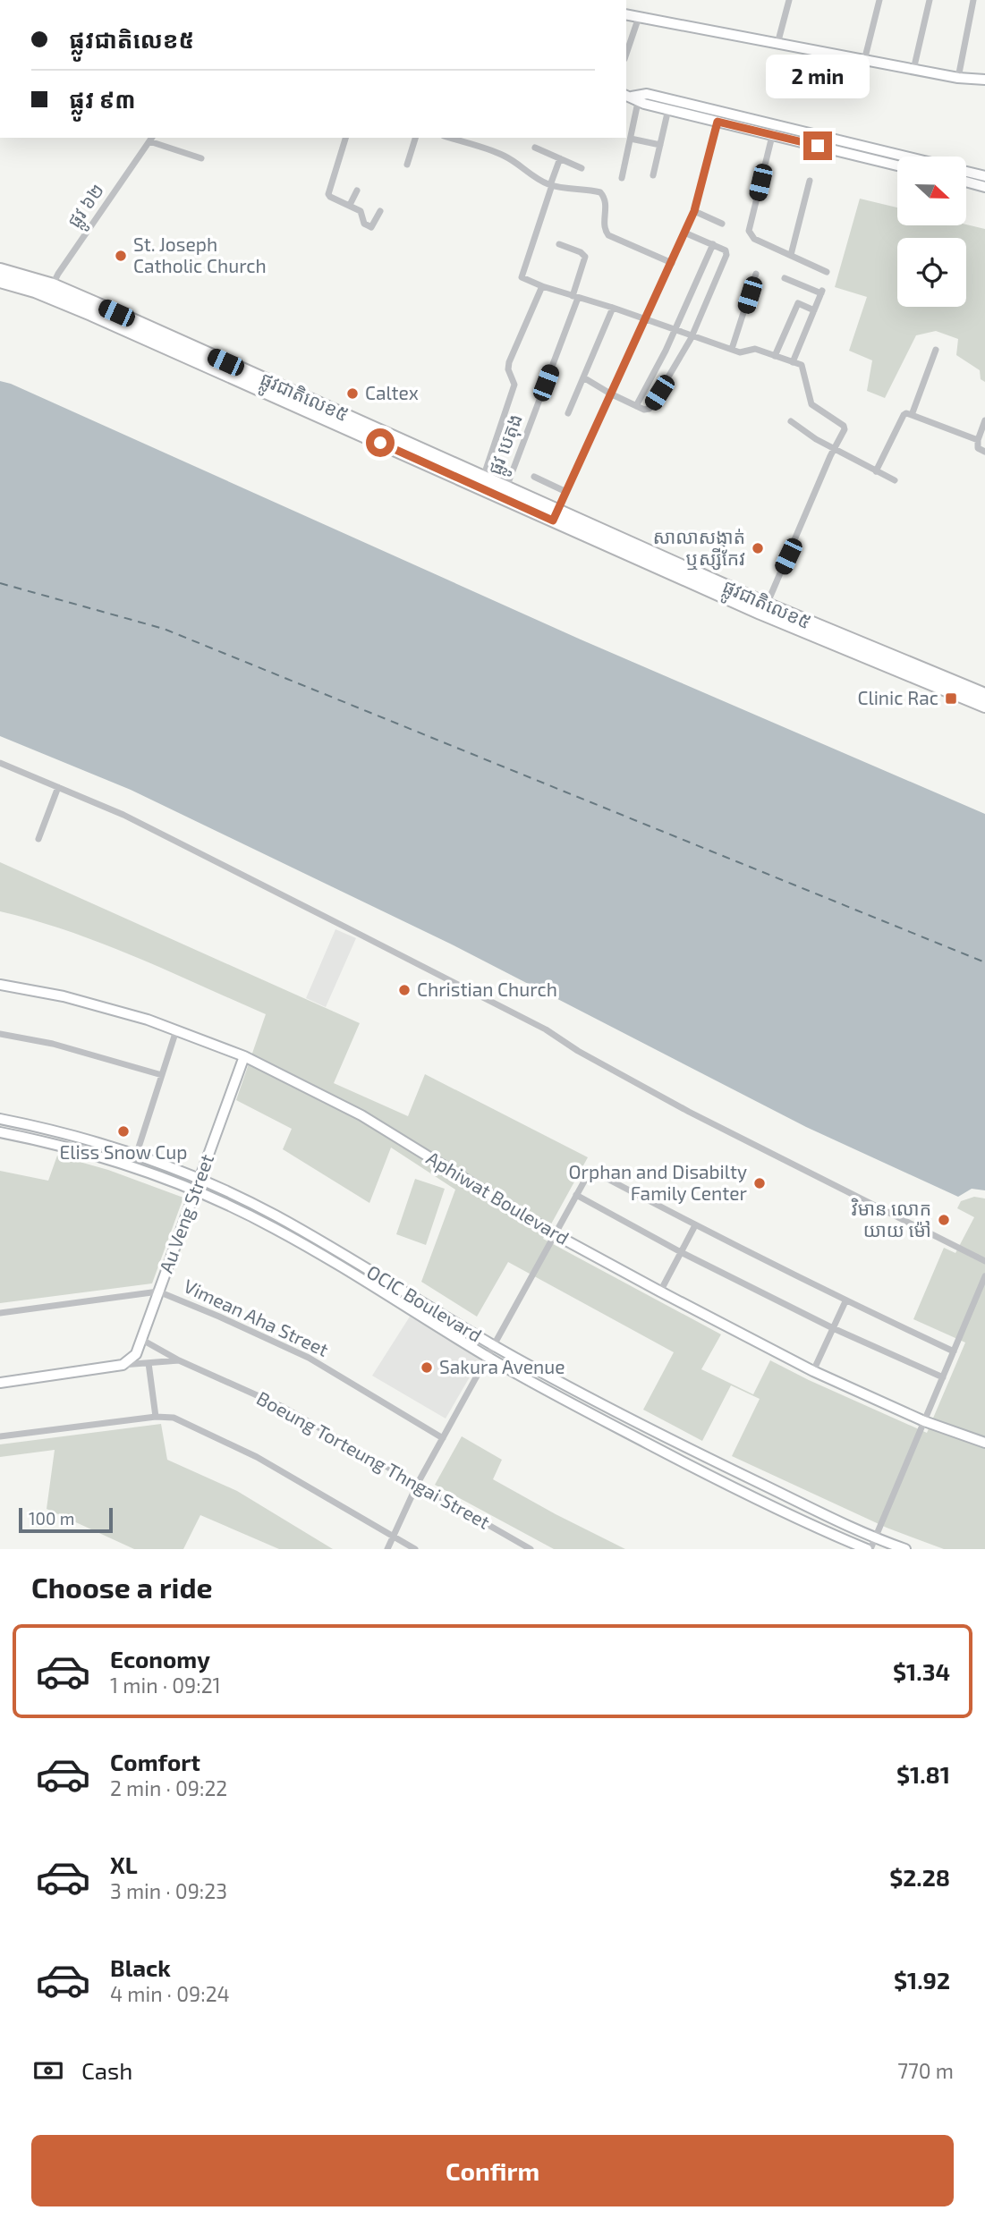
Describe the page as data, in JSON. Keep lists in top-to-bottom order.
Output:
{
  "streets": {
    "highway": ["ផ្លូវជាតិលេខ៥"],
    "street": [
      "ផ្លូវ ៦២",
      "ផ្លូវ បេតុង",
      "Aphiwat Boulevard",
      "Au Veng Street",
      "OCIC Boulevard",
      "Vimean Aha Street",
      "Boeung Torteung Thngai Street"
    ]
  },
  "crossings": [
    ["ផ្លូវ ៦២", "ផ្លូវជាតិលេខ៥"],
    ["ផ្លូវជាតិលេខ៥", "ផ្លូវ បេតុង"],
    ["Aphiwat Boulevard", "Au Veng Street"],
    ["Au Veng Street", "OCIC Boulevard"],
    ["Au Veng Street", "Vimean Aha Street"],
    ["Au Veng Street", "Boeung Torteung Thngai Street"]
  ],
  "places": {
    "other": [
      "St. Joseph Catholic Church",
      "Caltex",
      "សាលាសង្កាត់ ឬស្សីកែវ",
      "Christian Church",
      "Eliss Snow Cup",
      "Orphan and Disabilty Family Center",
      "វិមាន លោក យាយ ម៉ៅ",
      "Sakura Avenue"
    ],
    "transit": ["Clinic Rac"]
  },
  "scale_bar": "100 m",
  "north": "right",
  "page": {
    "banner": ["ផ្លូវជាតិលេខ៥", "ផ្លូវ ៩៣"],
    "bubble": "2 min",
    "scale": "100 m",
    "heading": "Choose a ride",
    "list": [
      {
        "name": "Economy",
        "note": "1 min · 09:21",
        "value": "$1.34"
      },
      {
        "name": "Comfort",
        "note": "2 min · 09:22",
        "value": "$1.81"
      },
      {
        "name": "XL",
        "note": "3 min · 09:23",
        "value": "$2.28"
      },
      {
        "name": "Black",
        "note": "4 min · 09:24",
        "value": "$1.92"
      }
    ],
    "pay": ["Cash", "770 m"],
    "buttons": "Confirm"
  }
}
